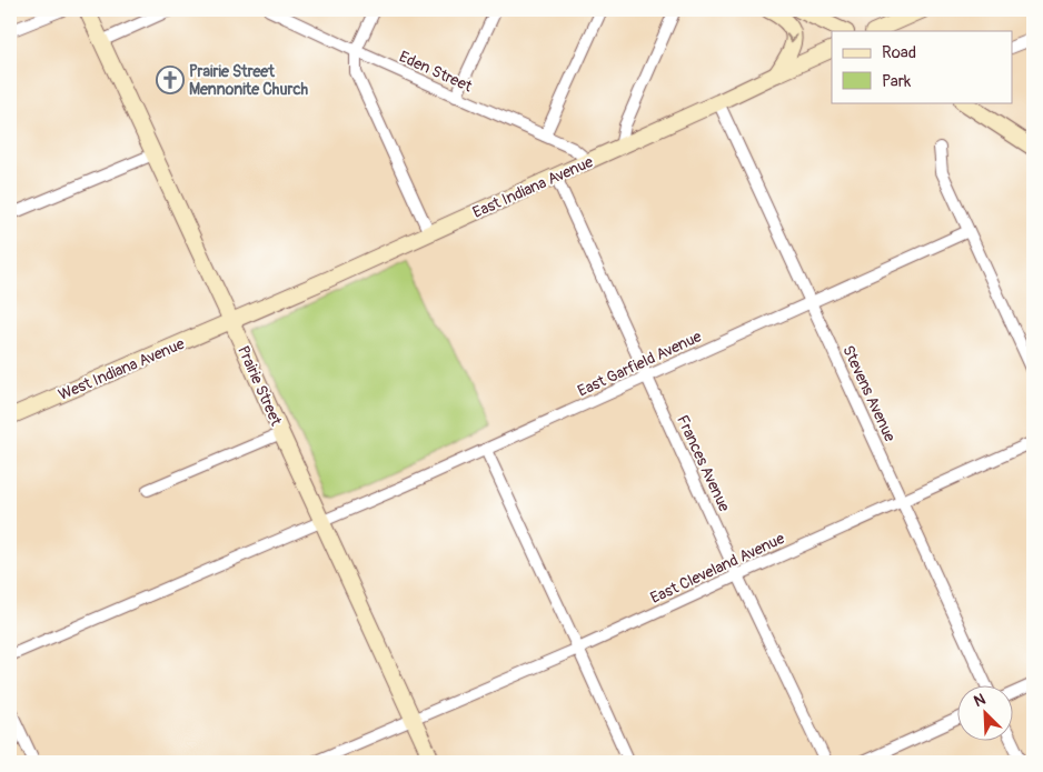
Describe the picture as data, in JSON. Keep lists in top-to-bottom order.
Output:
{
  "streets": {
    "main road": ["East Indiana Avenue", "West Indiana Avenue", "Prairie Street"],
    "street": [
      "Eden Street",
      "East Garfield Avenue",
      "Stevens Avenue",
      "Frances Avenue",
      "East Cleveland Avenue"
    ]
  },
  "crossings": [
    ["Eden Street", "East Indiana Avenue"],
    ["East Indiana Avenue", "West Indiana Avenue"],
    ["East Indiana Avenue", "Prairie Street"],
    ["East Indiana Avenue", "Stevens Avenue"],
    ["East Indiana Avenue", "Frances Avenue"],
    ["East Garfield Avenue", "Prairie Street"],
    ["East Garfield Avenue", "Stevens Avenue"],
    ["East Garfield Avenue", "Frances Avenue"],
    ["West Indiana Avenue", "Prairie Street"],
    ["Prairie Street", "East Cleveland Avenue"],
    ["Stevens Avenue", "East Cleveland Avenue"],
    ["Frances Avenue", "East Cleveland Avenue"]
  ],
  "places": {
    "church": ["Prairie Street Mennonite Church"]
  },
  "legend": ["Road", "Park"],
  "north": "top left"
}
